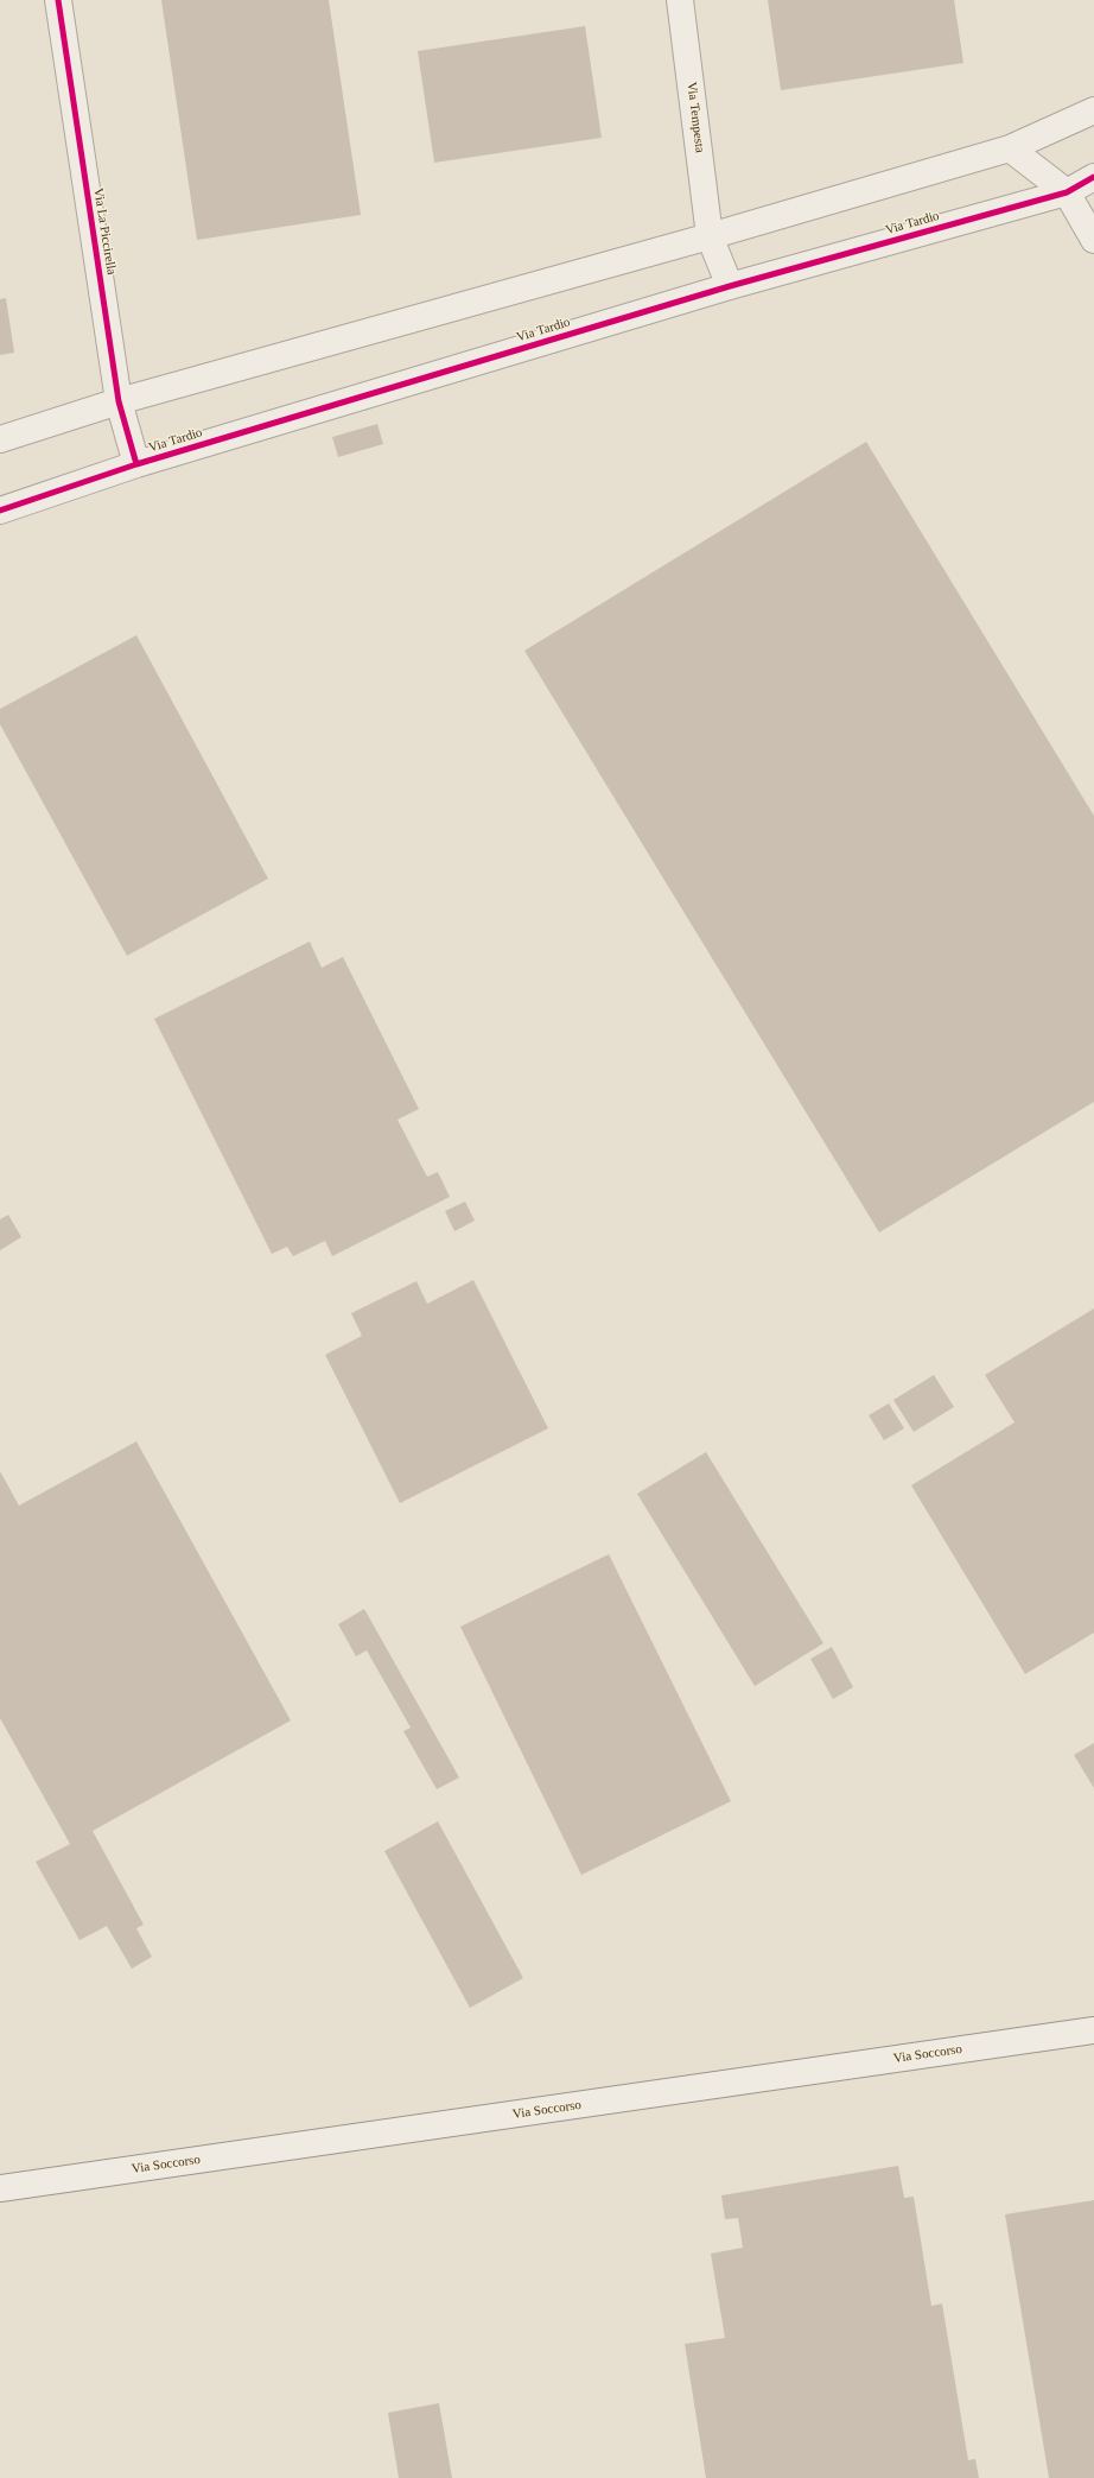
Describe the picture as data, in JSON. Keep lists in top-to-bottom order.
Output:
{
  "streets": {
    "street": [
      "Via Tempesta",
      "Via Tardio",
      "Via La Piccirella",
      "Via Soccorso"
    ]
  },
  "crossings": [
    ["Via Tempesta", "Via Tardio"],
    ["Via Tardio", "Via La Piccirella"]
  ]
}
